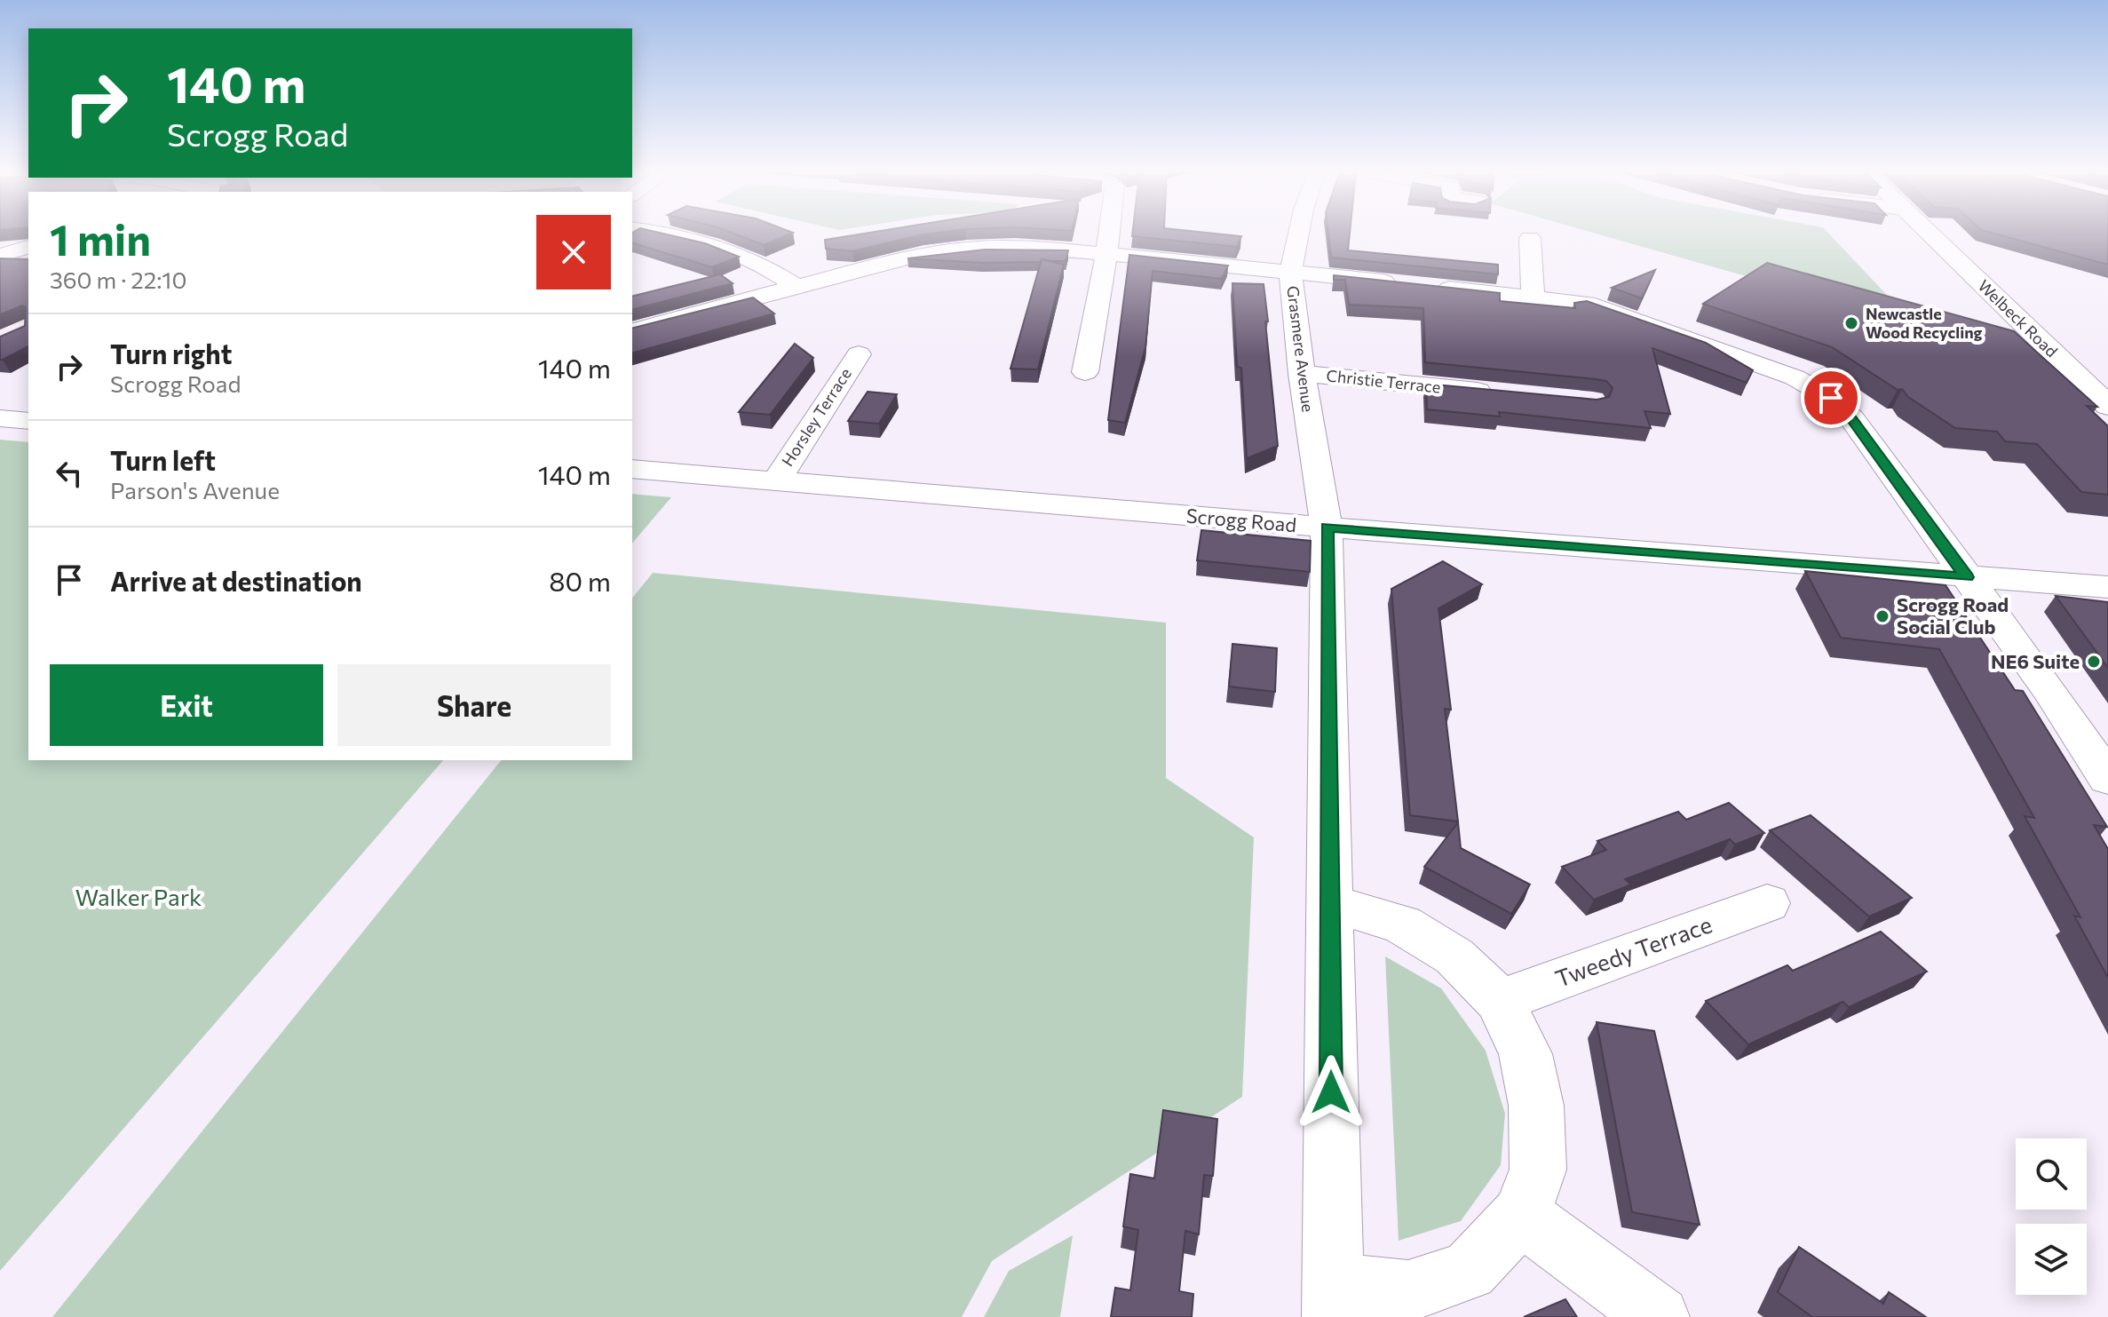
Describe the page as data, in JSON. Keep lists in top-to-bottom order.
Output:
{
  "streets": {
    "main road": ["Welbeck Road"],
    "street": [
      "Grasmere Avenue",
      "Christie Terrace",
      "Horsley Terrace",
      "Scrogg Road",
      "Tweedy Terrace"
    ]
  },
  "crossings": [
    ["Grasmere Avenue", "Christie Terrace"],
    ["Grasmere Avenue", "Scrogg Road"],
    ["Horsley Terrace", "Scrogg Road"]
  ],
  "parks": ["Walker Park"],
  "places": ["Newcastle Wood Recycling", "Scrogg Road Social Club", "NE6 Suite"],
  "page": {
    "turn": ["140 m", "Scrogg Road"],
    "heading": ["1 min", "360 m · 22:10"],
    "list": [
      {
        "name": "Turn right",
        "note": "Scrogg Road",
        "value": "140 m"
      },
      {
        "name": "Turn left",
        "note": "Parson's Avenue",
        "value": "140 m"
      },
      {
        "name": "Arrive at destination",
        "value": "80 m"
      }
    ],
    "buttons": ["Exit", "Share"]
  }
}
